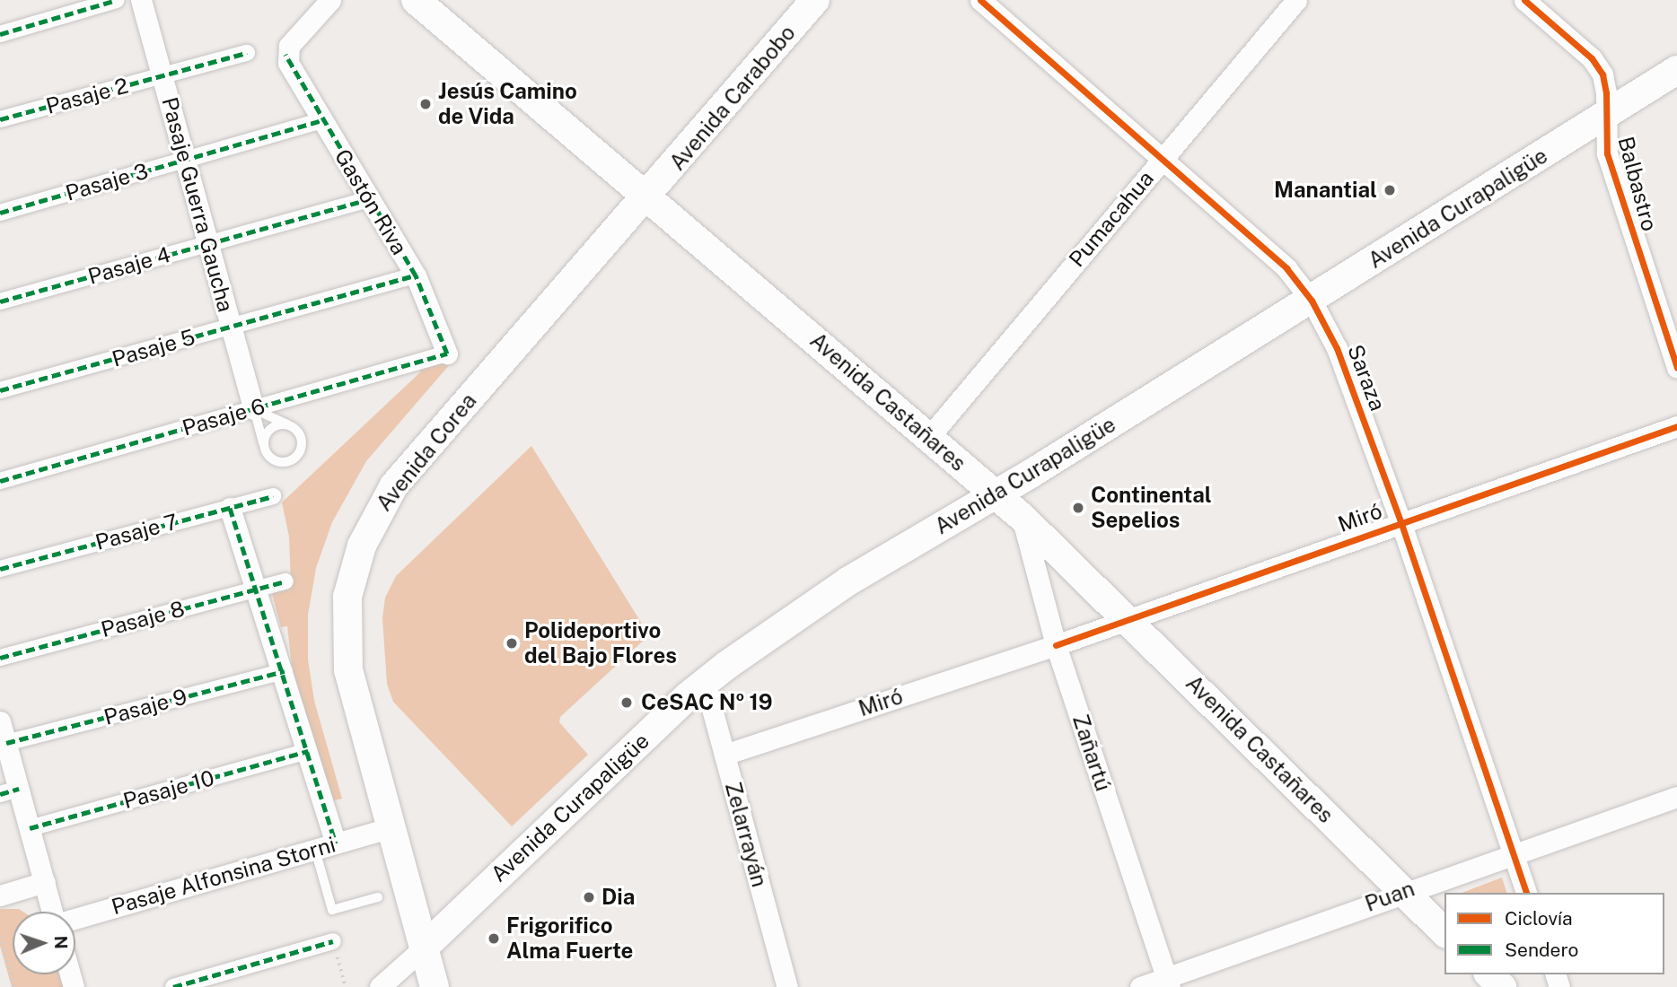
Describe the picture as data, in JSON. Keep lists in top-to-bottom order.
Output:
{
  "streets": {
    "main road": [
      "Avenida Carabobo",
      "Avenida Curapaligüe",
      "Avenida Castañares",
      "Avenida Corea"
    ],
    "street": [
      "Pasaje 2",
      "Pasaje 3",
      "Balbastro",
      "Gastón Riva",
      "Pasaje Guerra Gaucha",
      "Pumacahua",
      "Pasaje 4",
      "Pasaje 5",
      "Saraza",
      "Pasaje 6",
      "Miró",
      "Pasaje 7",
      "Pasaje 8",
      "Pasaje 9",
      "Zañartú",
      "Pasaje 10",
      "Zelarrayán",
      "Pasaje Alfonsina Storni",
      "Puan"
    ]
  },
  "crossings": [
    ["Pasaje 2", "Pasaje Guerra Gaucha"],
    ["Avenida Carabobo", "Avenida Castañares"],
    ["Avenida Carabobo", "Avenida Corea"],
    ["Pasaje 3", "Gastón Riva"],
    ["Pasaje 3", "Pasaje Guerra Gaucha"],
    ["Balbastro", "Avenida Curapaligüe"],
    ["Gastón Riva", "Pasaje 4"],
    ["Gastón Riva", "Pasaje 5"],
    ["Gastón Riva", "Pasaje 6"],
    ["Pasaje Guerra Gaucha", "Pasaje 4"],
    ["Pasaje Guerra Gaucha", "Pasaje 5"],
    ["Pasaje Guerra Gaucha", "Pasaje 6"],
    ["Avenida Curapaligüe", "Saraza"],
    ["Avenida Curapaligüe", "Avenida Castañares"],
    ["Avenida Curapaligüe", "Avenida Corea"],
    ["Avenida Curapaligüe", "Zelarrayán"],
    ["Pumacahua", "Saraza"],
    ["Pumacahua", "Avenida Castañares"],
    ["Saraza", "Miró"],
    ["Saraza", "Puan"],
    ["Avenida Castañares", "Avenida Corea"],
    ["Avenida Castañares", "Miró"],
    ["Avenida Castañares", "Zañartú"],
    ["Avenida Castañares", "Puan"],
    ["Avenida Corea", "Pasaje Alfonsina Storni"],
    ["Miró", "Zañartú"],
    ["Miró", "Zelarrayán"],
    ["Zañartú", "Puan"]
  ],
  "places": [
    "Jesús Camino de Vida",
    "Manantial",
    "Continental Sepelios",
    "Polideportivo del Bajo Flores",
    "CeSAC Nº 19",
    "Dia",
    "Frigorifico Alma Fuerte"
  ],
  "legend": ["Ciclovía", "Sendero"],
  "north": "right"
}
